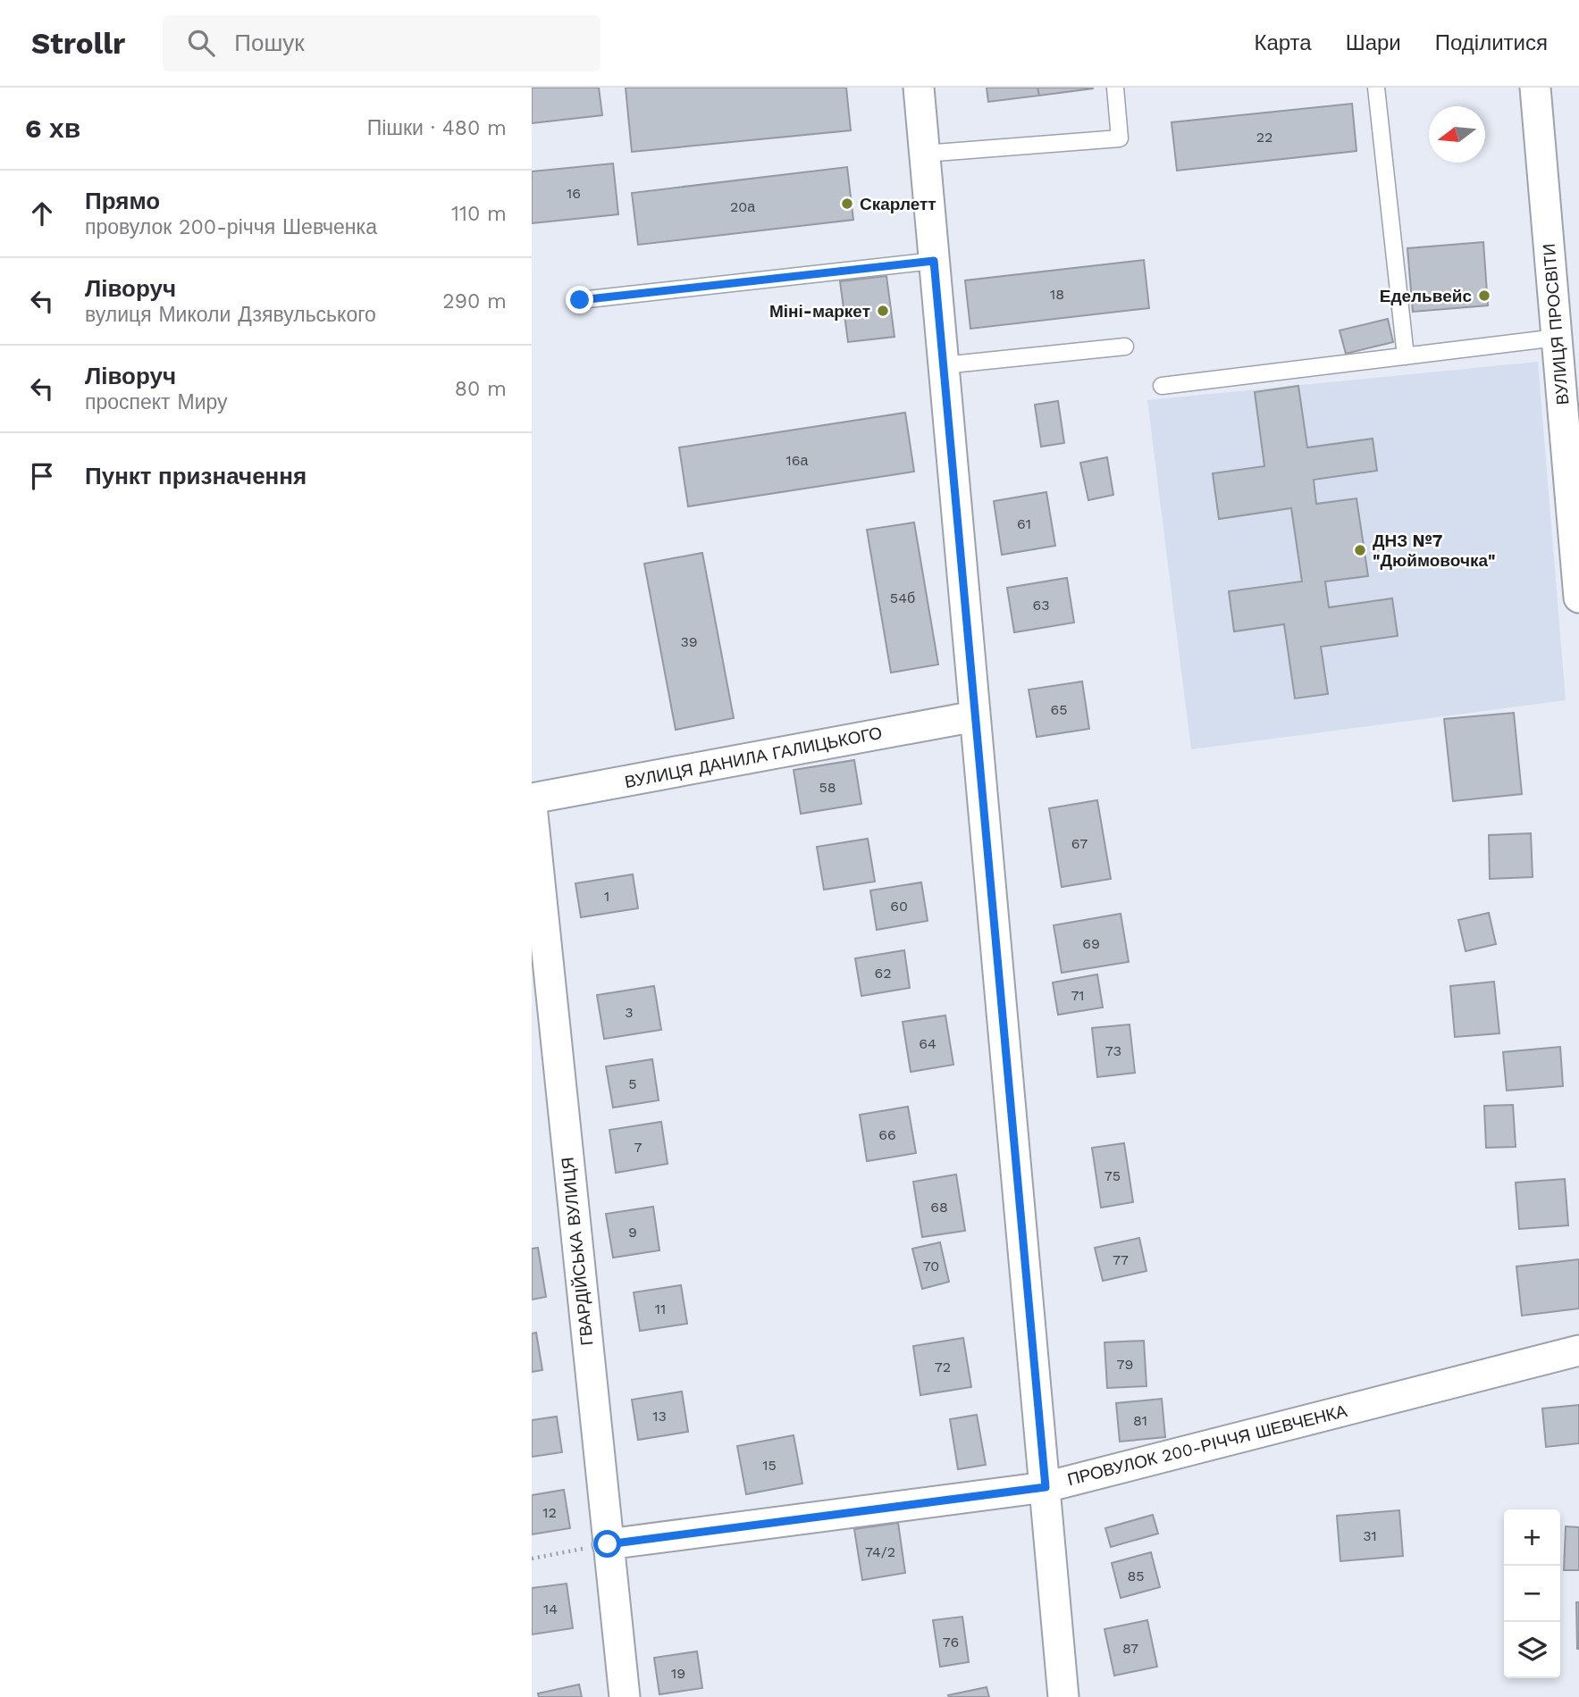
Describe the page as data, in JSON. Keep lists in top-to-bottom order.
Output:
{
  "streets": {
    "street": [
      "ВУЛИЦЯ ПРОСВІТИ",
      "ВУЛИЦЯ ДАНИЛА ГАЛИЦЬКОГО",
      "ГВАРДІЙСЬКА ВУЛИЦЯ",
      "ПРОВУЛОК 200-РІЧЧЯ ШЕВЧЕНКА"
    ]
  },
  "crossings": [
    ["ГВАРДІЙСЬКА ВУЛИЦЯ", "ПРОВУЛОК 200-РІЧЧЯ ШЕВЧЕНКА"]
  ],
  "places": [
    "Скарлетт",
    "Едельвейс",
    "Міні-маркет",
    "ДНЗ №7 \"Дюймовочка\""
  ],
  "house_numbers": [
    "22",
    "16",
    "20а",
    "18",
    "16а",
    "61",
    "54б",
    "63",
    "39",
    "65",
    "58",
    "67",
    "1",
    "60",
    "69",
    "62",
    "71",
    "3",
    "64",
    "73",
    "5",
    "66",
    "7",
    "75",
    "68",
    "9",
    "77",
    "70",
    "11",
    "79",
    "72",
    "13",
    "81",
    "15",
    "12",
    "31",
    "74/2",
    "85",
    "14",
    "76",
    "87",
    "19"
  ],
  "north": "left",
  "page": {
    "header": "Strollr",
    "search": "Пошук",
    "nav": ["Карта", "Шари", "Поділитися"],
    "heading": ["6 хв", "Пішки · 480 m"],
    "list": [
      ["Прямо", "провулок 200-річчя Шевченка", "110 m"],
      ["Ліворуч", "вулиця Миколи Дзявульського", "290 m"],
      ["Ліворуч", "проспект Миру", "80 m"],
      "Пункт призначення"
    ],
    "map_buttons": ["+", "−"]
  }
}
